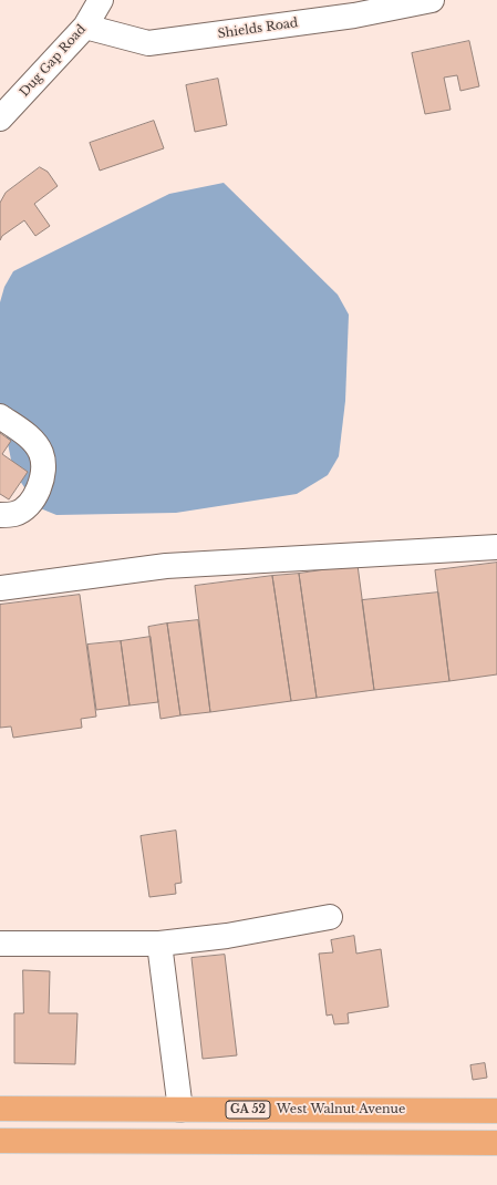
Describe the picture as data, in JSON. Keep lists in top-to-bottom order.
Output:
{
  "streets": {
    "main road": ["GA 52", "West Walnut Avenue"],
    "street": ["Shields Road", "Dug Gap Road"]
  },
  "crossings": [
    ["Shields Road", "Dug Gap Road"]
  ]
}
